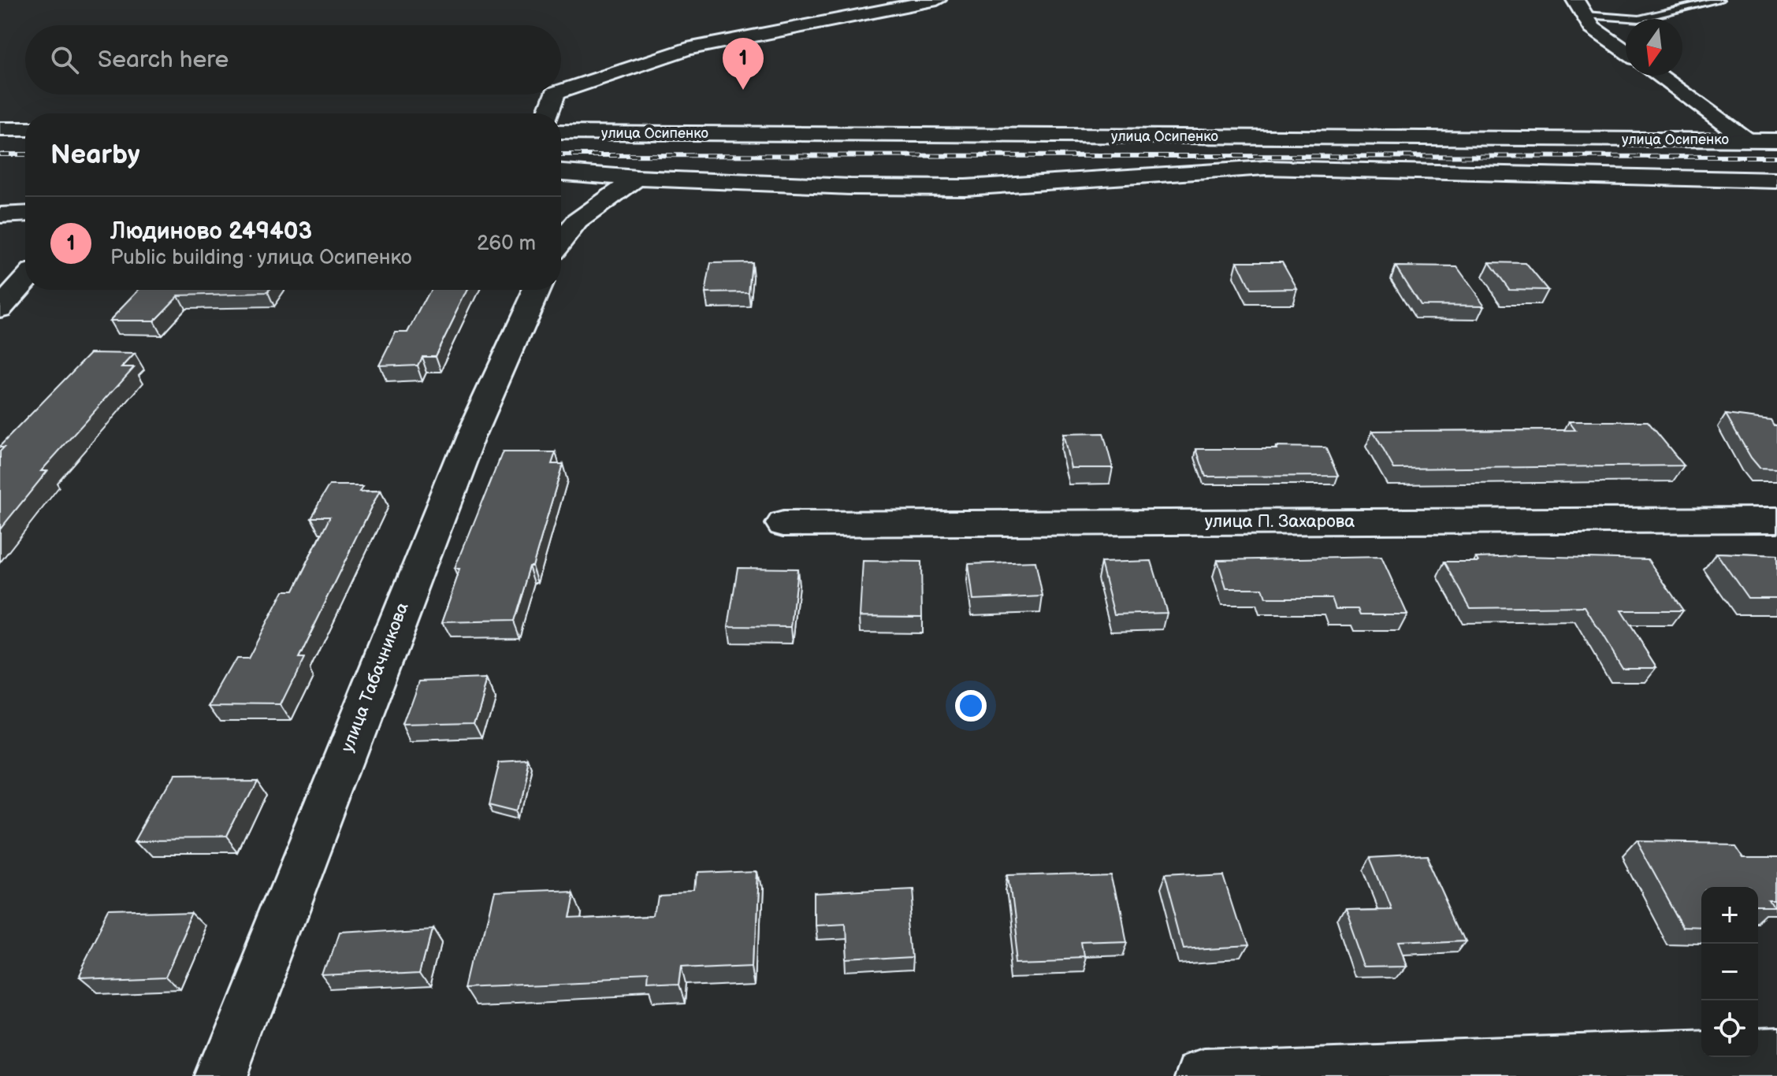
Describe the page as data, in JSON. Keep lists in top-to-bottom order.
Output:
{
  "streets": {
    "street": ["улица Осипенко", "улица П. Захарова", "улица Табачникова"]
  },
  "north": "bottom",
  "page": {
    "search": "Search here",
    "pins": "1",
    "heading": "Nearby",
    "list": [
      {
        "mark": "1",
        "name": "Людиново 249403",
        "note": "Public building · улица Осипенко",
        "value": "260 m"
      }
    ],
    "map_buttons": ["+", "−"]
  }
}
